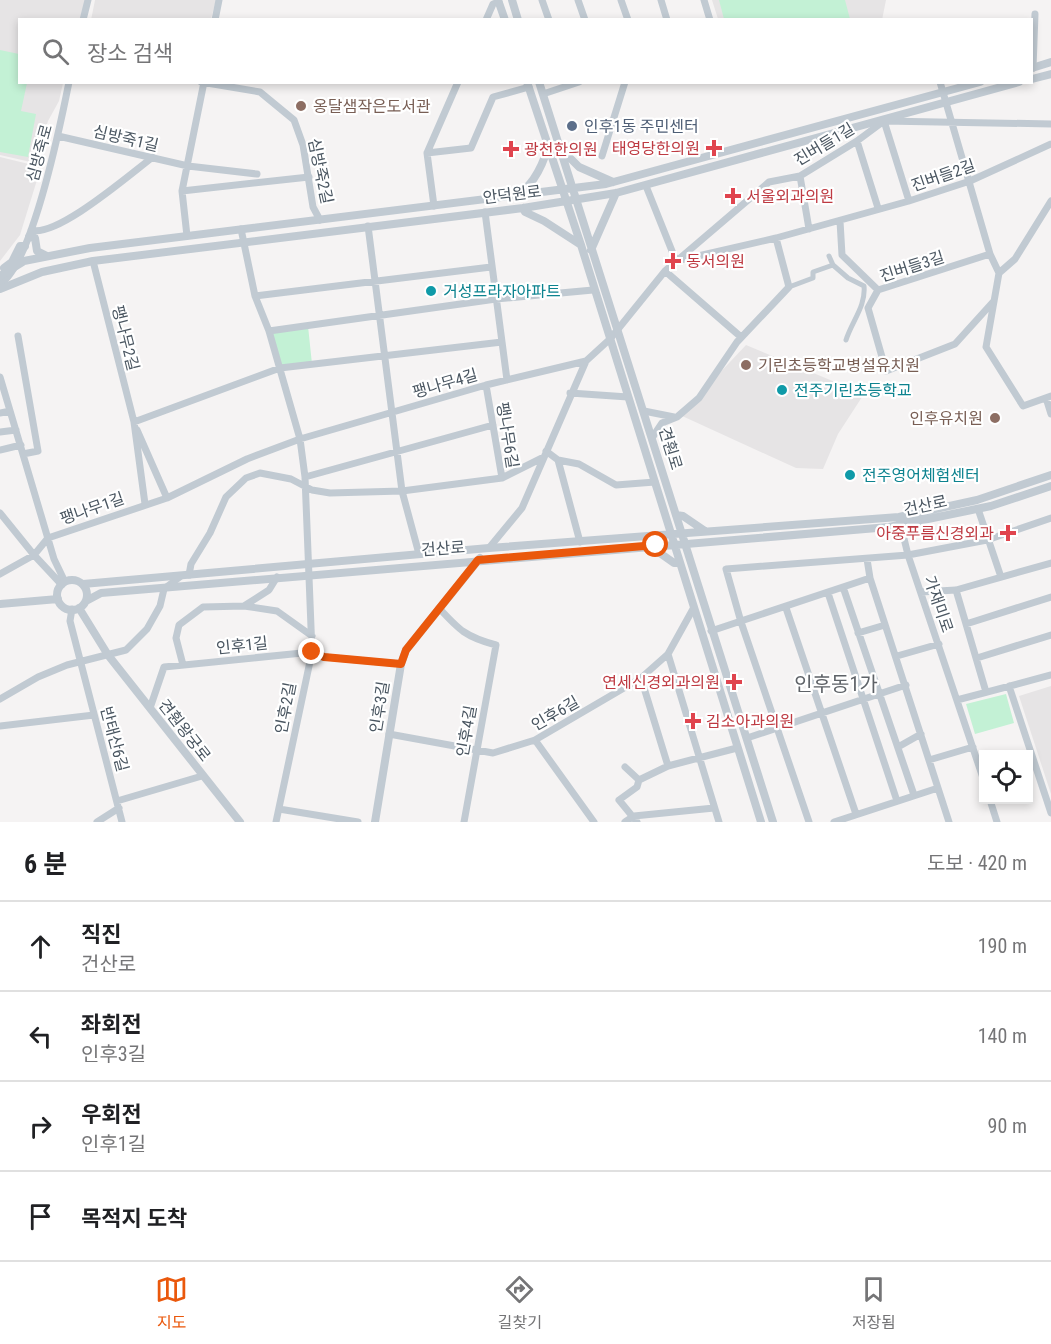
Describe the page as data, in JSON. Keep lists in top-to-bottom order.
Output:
{
  "streets": {
    "street": [
      "심방죽1길",
      "진버들1길",
      "심방죽로",
      "심방죽2길",
      "진버들2길",
      "안덕원로",
      "진버들3길",
      "팽나무2길",
      "팽나무4길",
      "팽나무6길",
      "견훤로",
      "건산로",
      "팽나무1길",
      "가재미로",
      "인후1길",
      "인후3길",
      "인후2길",
      "인후6길",
      "견훤왕궁로",
      "인후4길",
      "반태산6길"
    ]
  },
  "crossings": [
    ["심방죽1길", "심방죽로"],
    ["심방죽1길", "심방죽2길"],
    ["진버들1길", "진버들2길"],
    ["진버들1길", "안덕원로"],
    ["진버들1길", "팽나무6길"],
    ["진버들1길", "견훤로"],
    ["심방죽로", "안덕원로"],
    ["심방죽2길", "안덕원로"],
    ["안덕원로", "팽나무2길"],
    ["안덕원로", "팽나무4길"],
    ["안덕원로", "견훤로"],
    ["안덕원로", "인후2길"],
    ["팽나무2길", "팽나무4길"],
    ["팽나무2길", "팽나무1길"],
    ["팽나무4길", "팽나무6길"],
    ["팽나무4길", "건산로"],
    ["팽나무4길", "팽나무1길"],
    ["팽나무4길", "인후2길"],
    ["팽나무6길", "견훤로"],
    ["팽나무6길", "건산로"],
    ["팽나무6길", "인후3길"],
    ["견훤로", "건산로"],
    ["견훤로", "인후6길"],
    ["건산로", "가재미로"],
    ["건산로", "인후3길"],
    ["건산로", "인후2길"],
    ["건산로", "견훤왕궁로"],
    ["건산로", "반태산6길"],
    ["인후1길", "인후3길"],
    ["인후1길", "인후2길"],
    ["인후1길", "견훤왕궁로"],
    ["인후3길", "인후6길"],
    ["인후3길", "인후4길"],
    ["인후6길", "인후4길"],
    ["견훤왕궁로", "반태산6길"]
  ],
  "districts": ["인후동1가"],
  "places": {
    "other": [
      "옹달샘작은도서관",
      "인후1동 주민센터",
      "거성프라자아파트",
      "기린초등학교병설유치원",
      "전주기린초등학교",
      "인후유치원",
      "전주영어체험센터"
    ],
    "health": [
      "태영당한의원",
      "광천한의원",
      "서울외과의원",
      "동서의원",
      "아중푸름신경외과",
      "연세신경외과의원",
      "김소아과의원"
    ]
  },
  "page": {
    "search": "장소 검색",
    "heading": ["6 분", "도보 · 420 m"],
    "list": [
      ["직진", "건산로", "190 m"],
      ["좌회전", "인후3길", "140 m"],
      ["우회전", "인후1길", "90 m"],
      "목적지 도착"
    ],
    "nav": ["지도", "길찾기", "저장됨"]
  }
}
